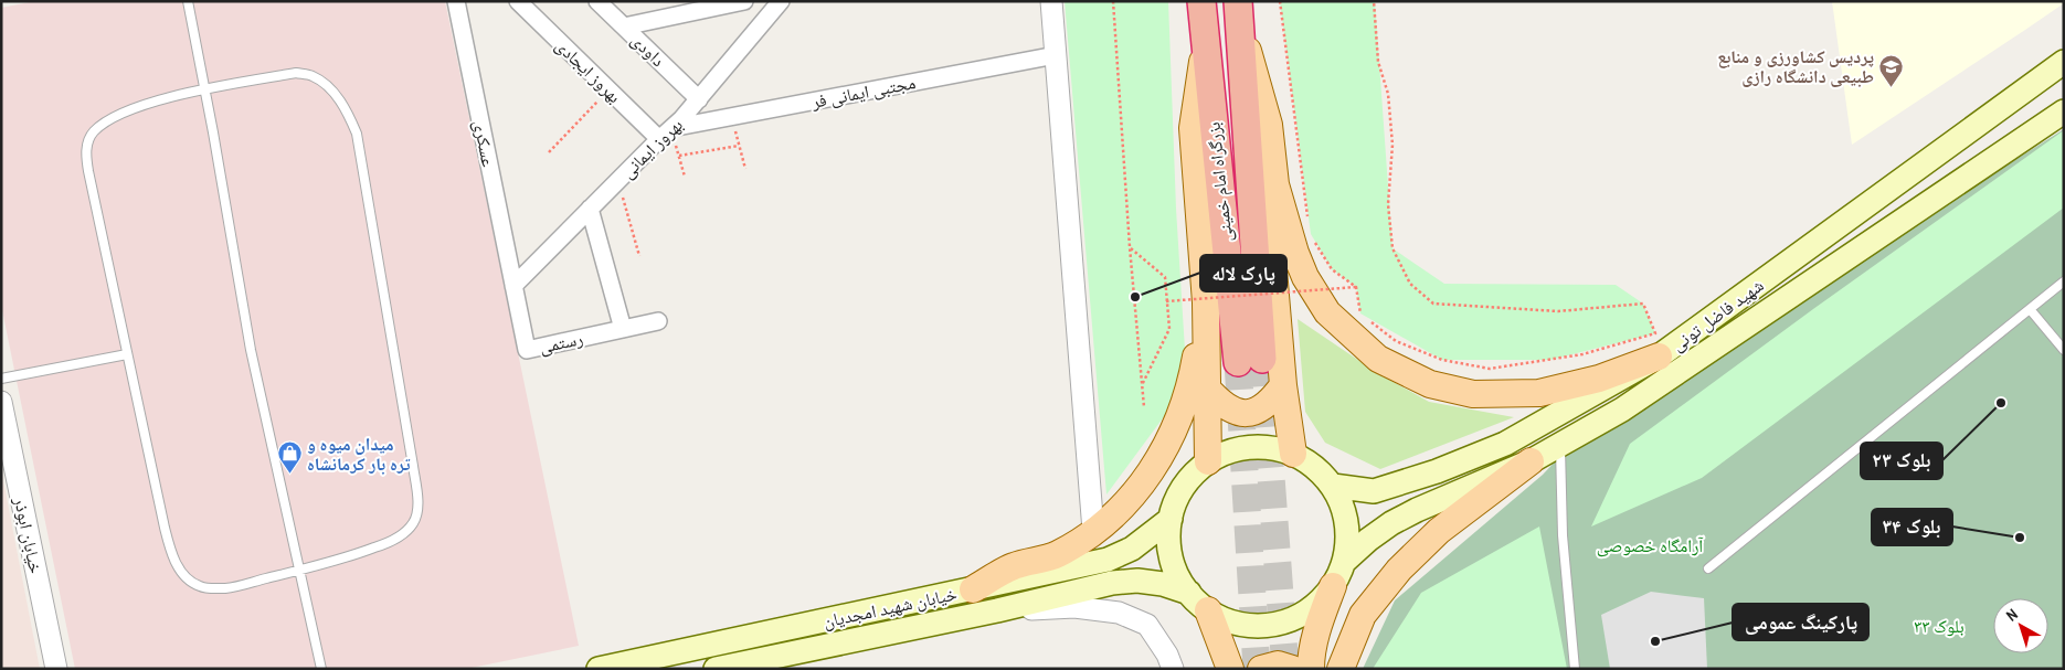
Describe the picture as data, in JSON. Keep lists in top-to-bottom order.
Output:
{
  "streets": {
    "highway": ["بزرگراه امام خمینی"],
    "main road": ["شهید فاضل تونی", "خیابان شهید امجدیان"],
    "street": [
      "داودی",
      "بهروز ایجادی",
      "مجتبی ایمانی فر",
      "عسکری",
      "بهروز ایمانی",
      "رستمی",
      "خیابان ابوذر"
    ]
  },
  "crossings": [
    ["داودی", "بهروز ایمانی"],
    ["بهروز ایجادی", "مجتبی ایمانی فر"],
    ["بهروز ایجادی", "بهروز ایمانی"],
    ["مجتبی ایمانی فر", "بهروز ایمانی"],
    ["عسکری", "بهروز ایمانی"],
    ["عسکری", "رستمی"],
    ["بهروز ایمانی", "رستمی"],
    ["شهید فاضل تونی", "خیابان شهید امجدیان"]
  ],
  "parks": ["آرامگاه خصوصی", "بلوک ۳۳"],
  "places": {
    "school or university": ["پردیس کشاورزی و منابع طبیعی دانشگاه رازی"],
    "other": [
      "پارک لاله",
      "بلوک ۲۳",
      "بلوک ۳۴",
      "پارکینگ عمومی"
    ],
    "shop": ["میدان میوه و تره بار کرمانشاه"]
  },
  "north": "top left"
}
